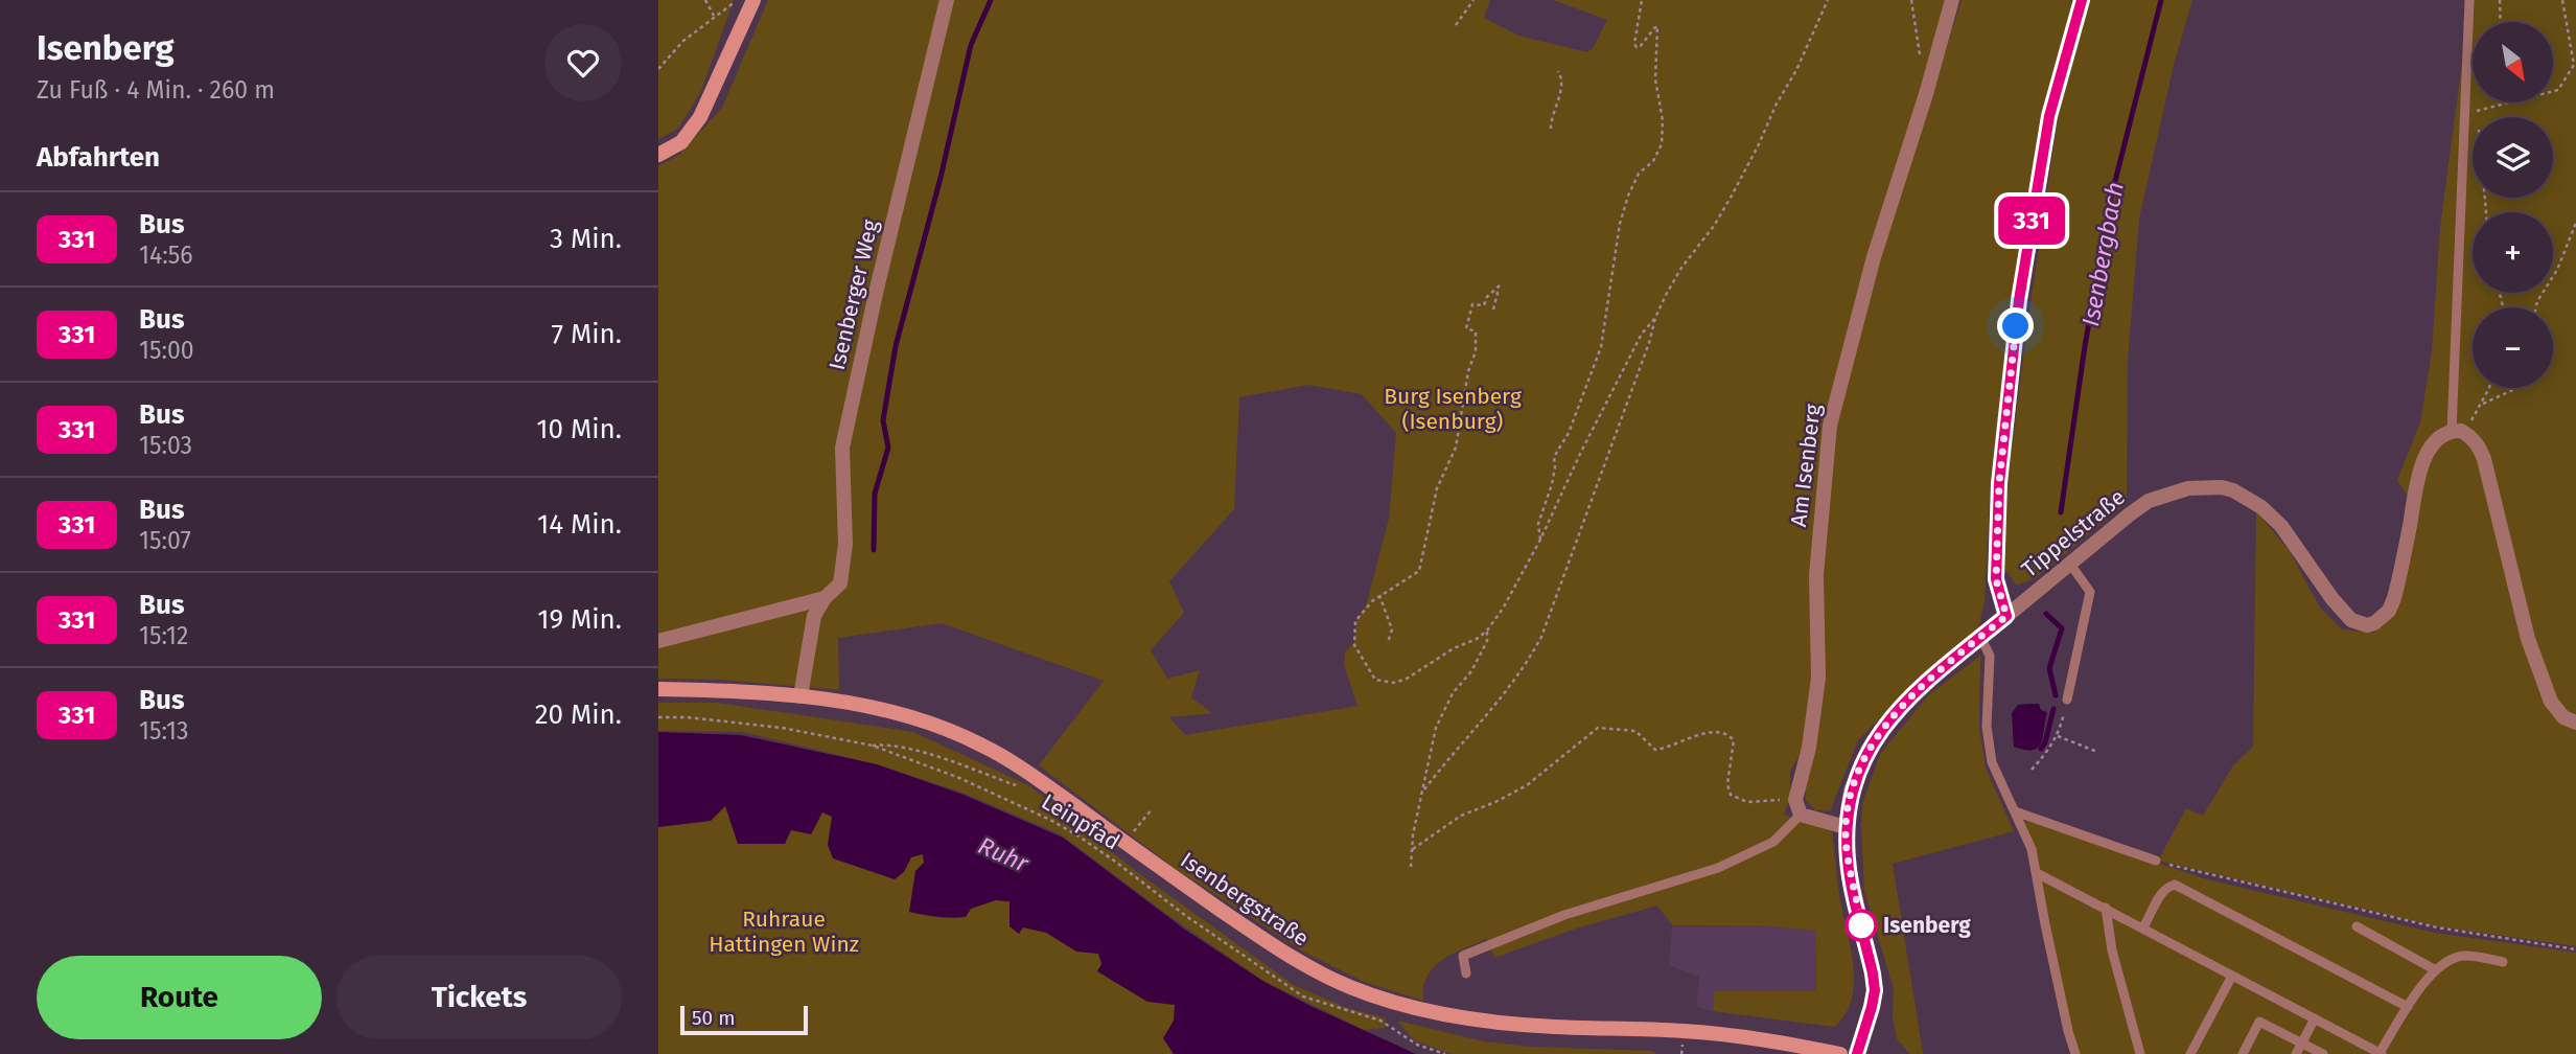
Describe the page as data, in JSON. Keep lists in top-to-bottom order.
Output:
{
  "streets": {
    "main road": ["Isenbergstraße"],
    "street": ["Isenberger Weg", "Am Isenberg", "Tippelstraße"],
    "path": ["Leinpfad"]
  },
  "crossings": [
    ["Isenberger Weg", "Isenbergstraße"]
  ],
  "water": ["Isenbergbach", "Ruhr"],
  "parks": ["Burg Isenberg (Isenburg)", "Ruhraue Hattingen Winz"],
  "places": ["Isenberg"],
  "lines": ["bus line 331"],
  "scale_bar": "50 m",
  "north": "bottom right",
  "page": {
    "heading": [
      ["Isenberg", "Zu Fuß · 4 Min. · 260 m"],
      "Abfahrten"
    ],
    "on_map": "331",
    "map_buttons": ["+", "−"],
    "list": [
      {
        "mark": "331",
        "name": "Bus",
        "note": "14:56",
        "value": "3 Min."
      },
      {
        "mark": "331",
        "name": "Bus",
        "note": "15:00",
        "value": "7 Min."
      },
      {
        "mark": "331",
        "name": "Bus",
        "note": "15:03",
        "value": "10 Min."
      },
      {
        "mark": "331",
        "name": "Bus",
        "note": "15:07",
        "value": "14 Min."
      },
      {
        "mark": "331",
        "name": "Bus",
        "note": "15:12",
        "value": "19 Min."
      },
      {
        "mark": "331",
        "name": "Bus",
        "note": "15:13",
        "value": "20 Min."
      }
    ],
    "buttons": ["Route", "Tickets"],
    "scale": "50 m"
  }
}
